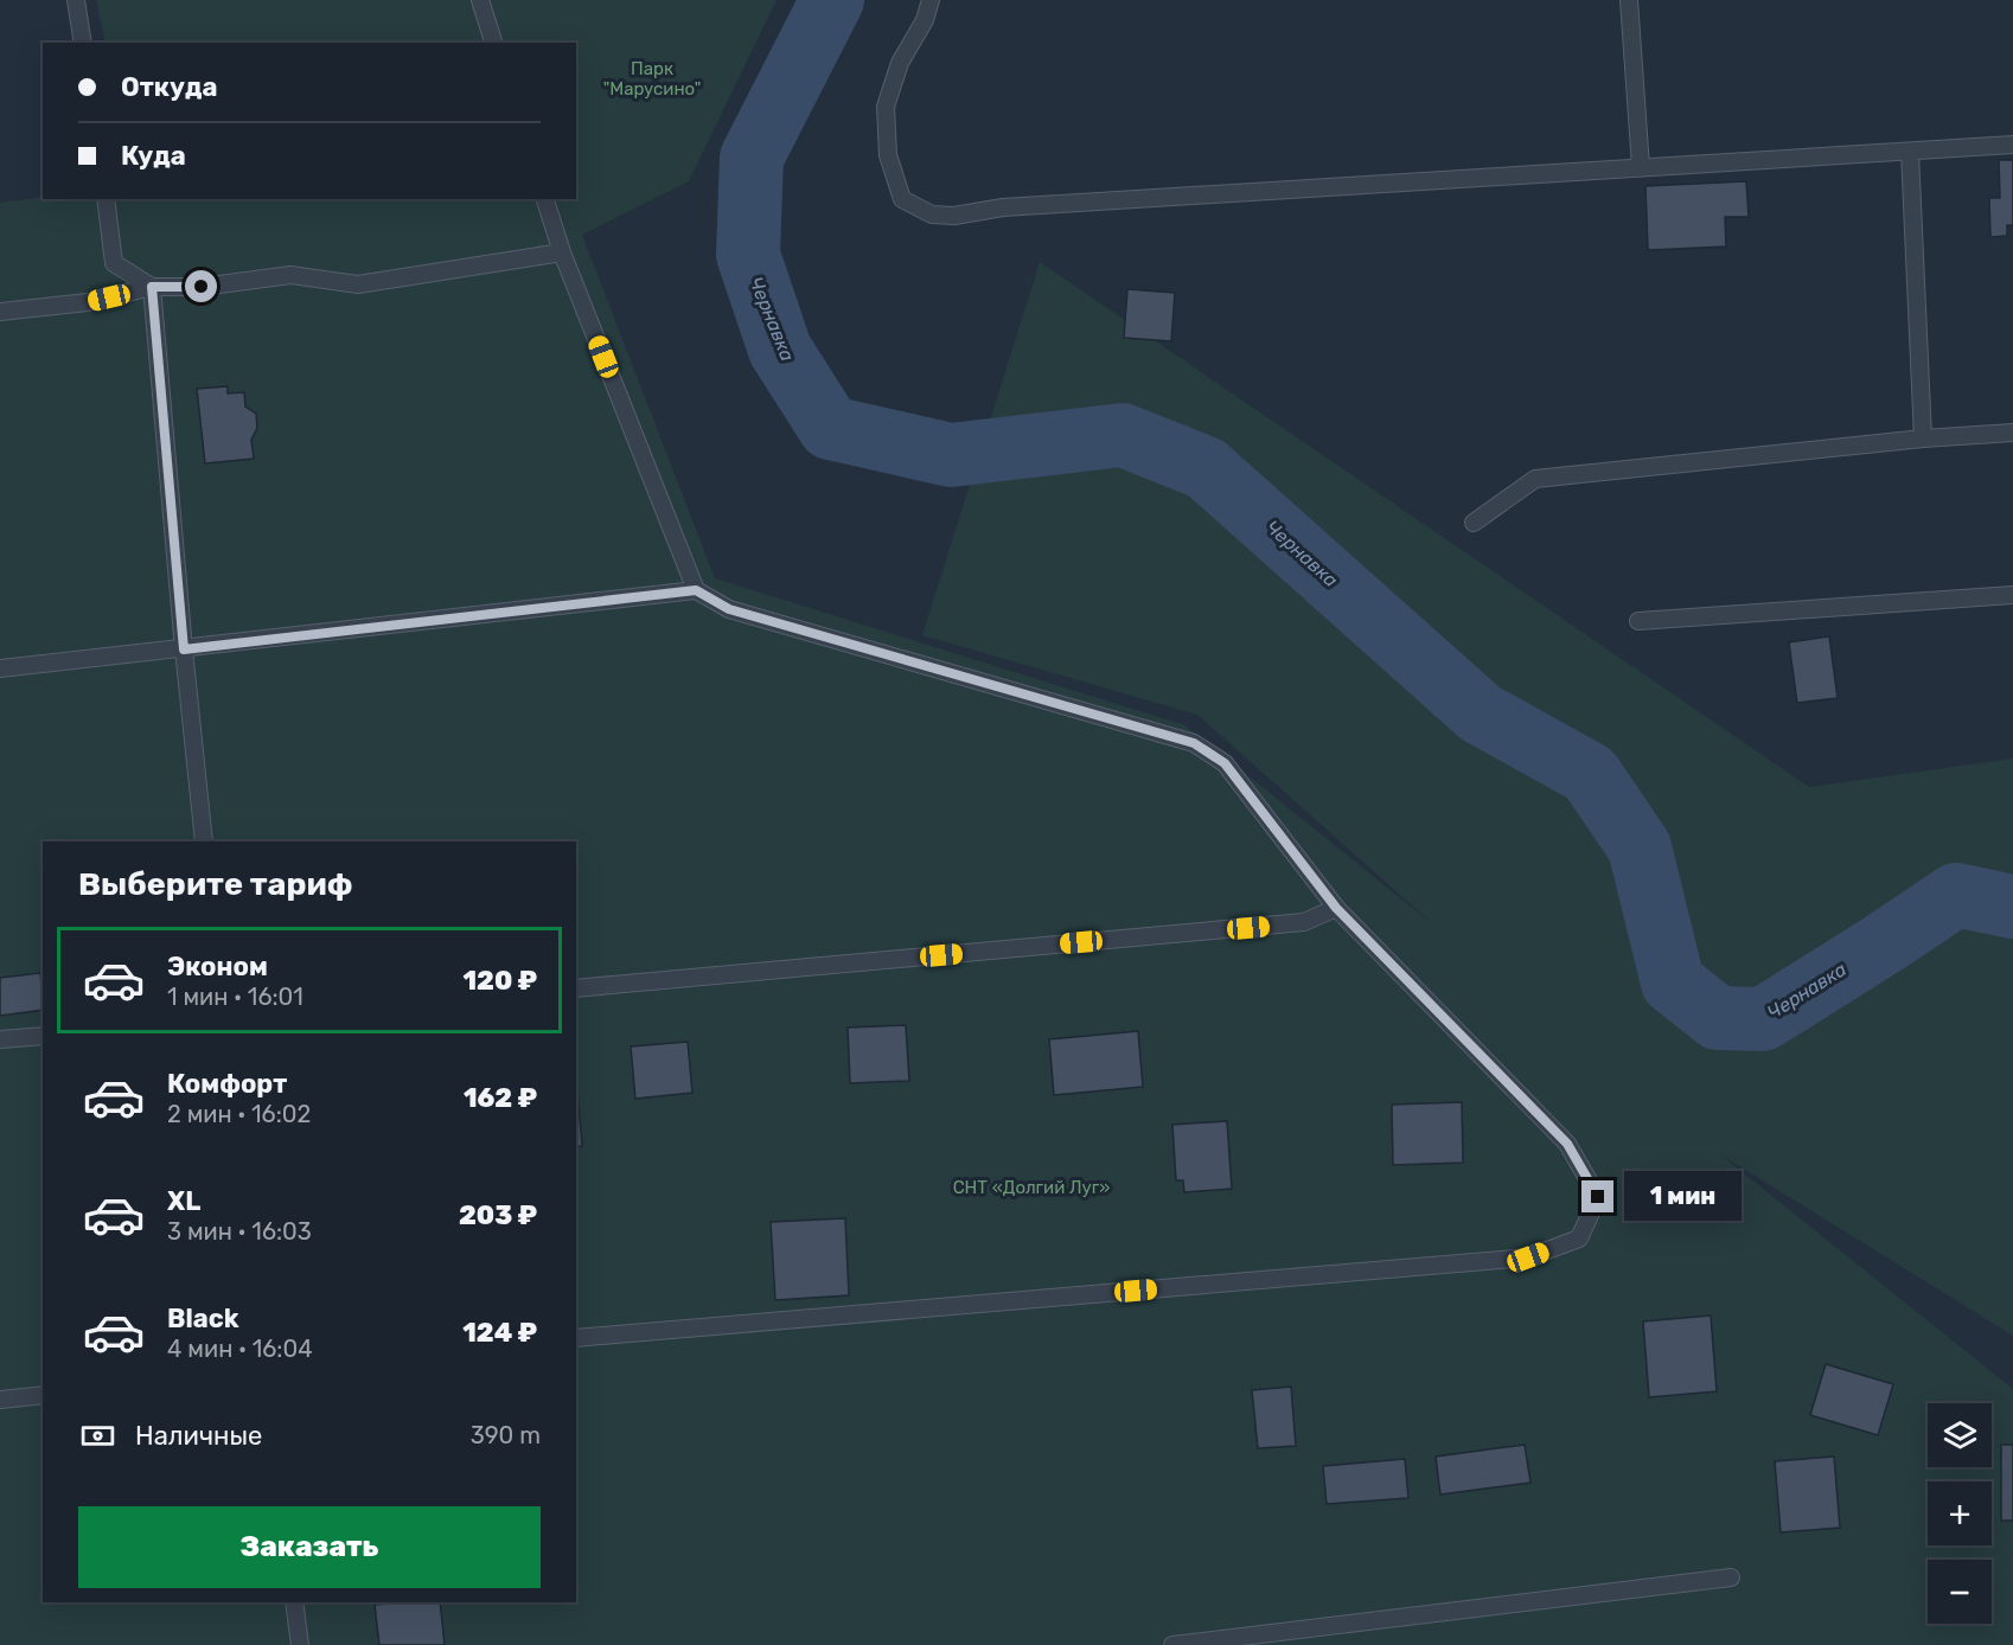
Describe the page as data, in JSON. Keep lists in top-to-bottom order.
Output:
{
  "water": ["Чернавка"],
  "parks": ["Парк \"Марусино\"", "СНТ «Долгий Луг»"],
  "page": {
    "banner": ["Откуда", "Куда"],
    "heading": "Выберите тариф",
    "list": [
      {
        "name": "Эконом",
        "note": "1 мин · 16:01",
        "value": "120 ₽"
      },
      {
        "name": "Комфорт",
        "note": "2 мин · 16:02",
        "value": "162 ₽"
      },
      {
        "name": "XL",
        "note": "3 мин · 16:03",
        "value": "203 ₽"
      },
      {
        "name": "Black",
        "note": "4 мин · 16:04",
        "value": "124 ₽"
      }
    ],
    "bubble": "1 мин",
    "pay": ["Наличные", "390 m"],
    "map_buttons": ["+", "−"],
    "buttons": "Заказать"
  }
}
